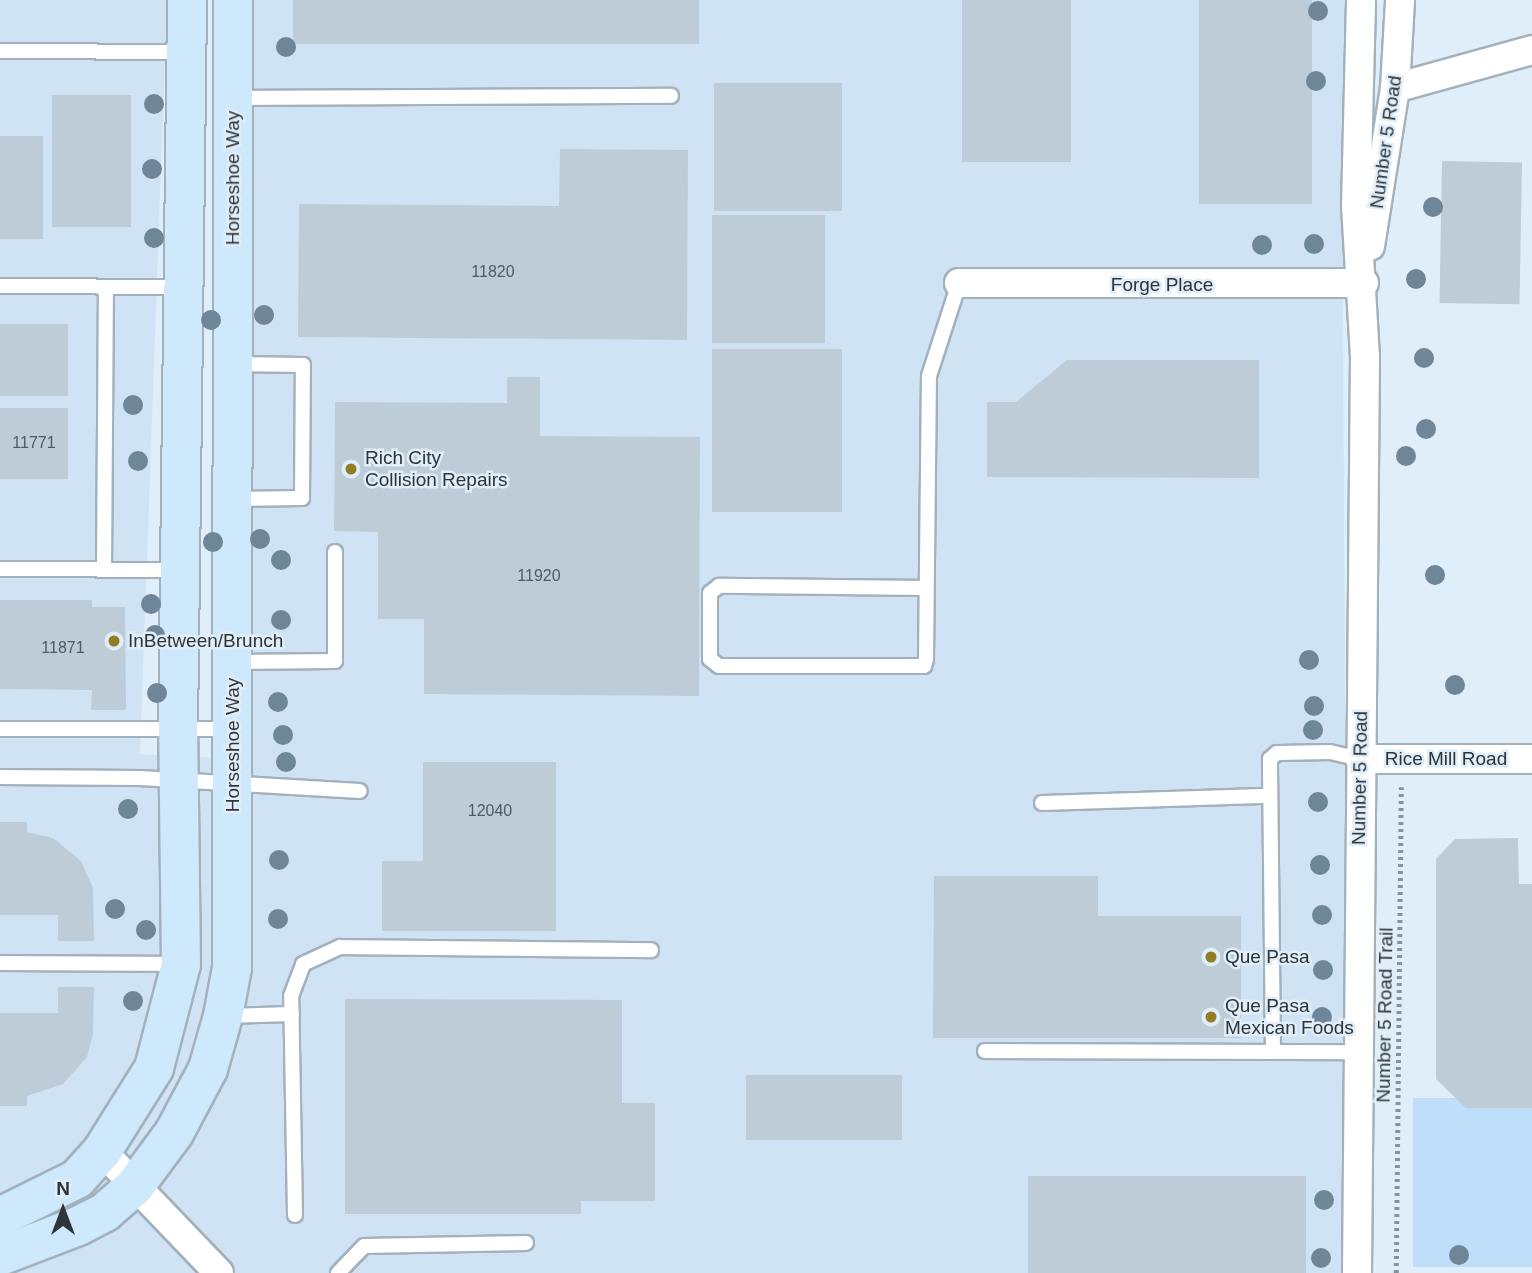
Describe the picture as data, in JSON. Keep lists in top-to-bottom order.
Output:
{
  "streets": {
    "street": [
      "Number 5 Road",
      "Horseshoe Way",
      "Forge Place",
      "Rice Mill Road"
    ],
    "path": ["Number 5 Road Trail"]
  },
  "crossings": [
    ["Number 5 Road", "Forge Place"],
    ["Number 5 Road", "Rice Mill Road"],
    ["Rice Mill Road", "Number 5 Road Trail"]
  ],
  "places": [
    "Rich City Collision Repairs",
    "InBetween/Brunch",
    "Que Pasa",
    "Que Pasa Mexican Foods"
  ],
  "house_numbers": [
    "11820",
    "11771",
    "11920",
    "11871",
    "12040"
  ],
  "north": "top"
}
